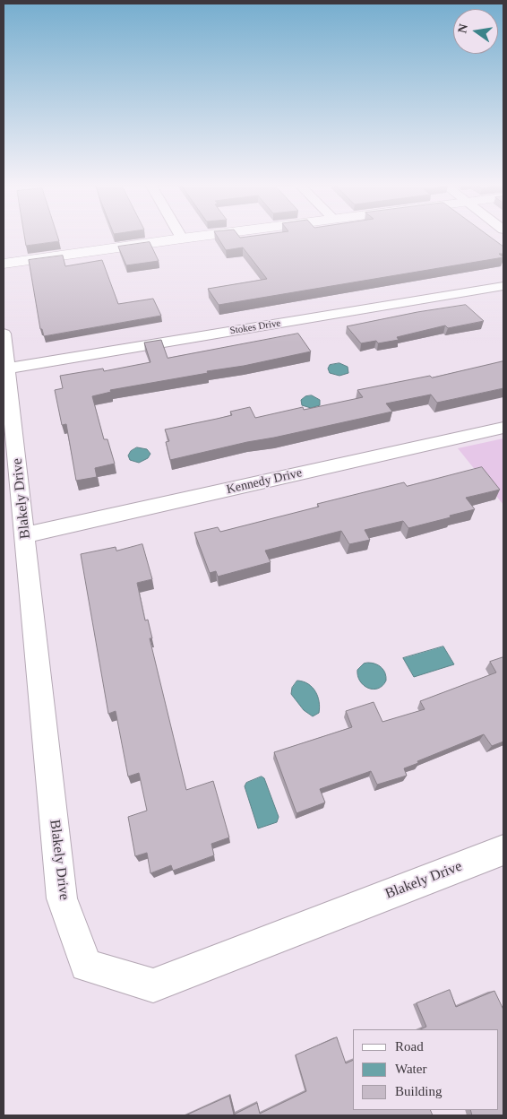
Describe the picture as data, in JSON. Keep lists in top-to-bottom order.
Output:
{
  "streets": {
    "street": ["Stokes Drive", "Kennedy Drive", "Blakely Drive"]
  },
  "crossings": [
    ["Stokes Drive", "Blakely Drive"],
    ["Kennedy Drive", "Blakely Drive"]
  ],
  "legend": ["Road", "Water", "Building"],
  "north": "left"
}
